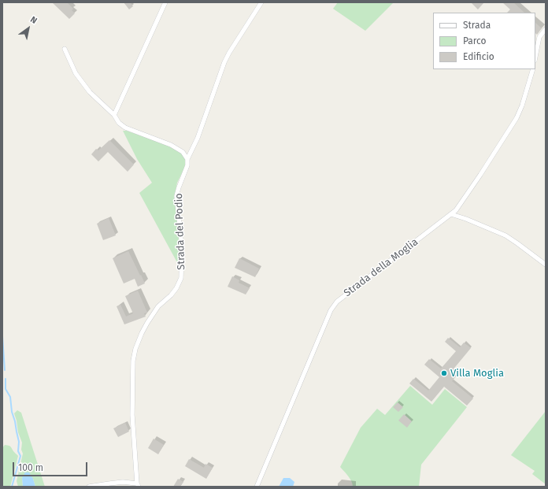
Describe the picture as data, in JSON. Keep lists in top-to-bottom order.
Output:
{
  "streets": {
    "street": ["Strada del Podio", "Strada della Moglia"]
  },
  "places": ["Villa Moglia"],
  "legend": ["Strada", "Parco", "Edificio"],
  "scale_bar": "100 m",
  "north": "top right"
}
